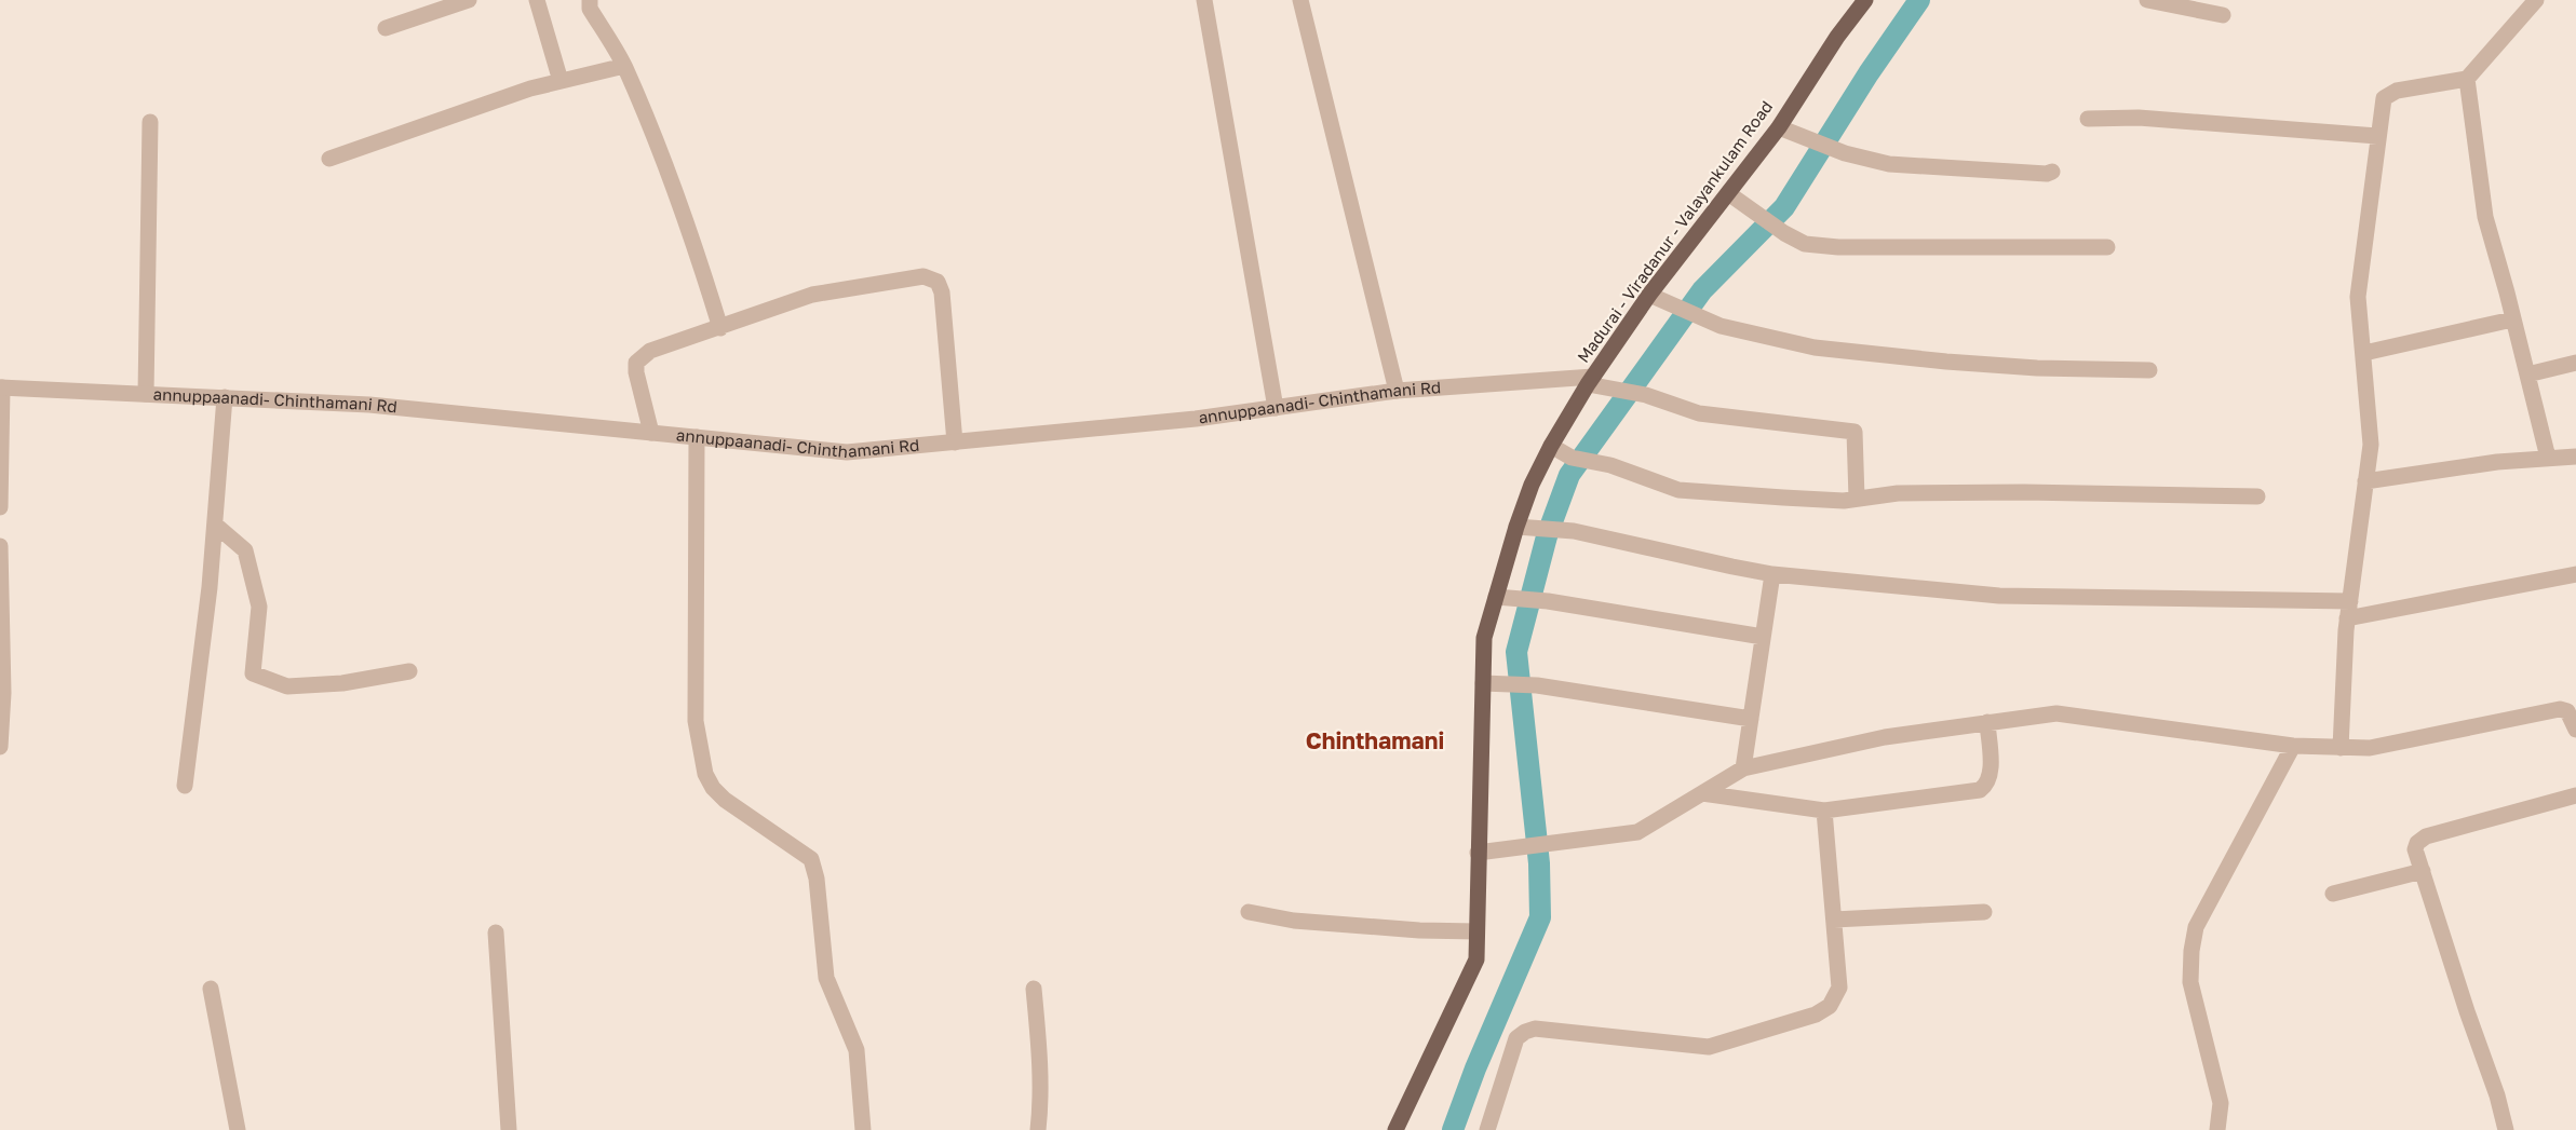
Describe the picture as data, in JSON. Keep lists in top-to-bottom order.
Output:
{
  "streets": {
    "main road": ["Madurai - Viradanur - Valayankulam Road"],
    "street": ["annuppaanadi- Chinthamani Rd"]
  },
  "crossings": [
    ["Madurai - Viradanur - Valayankulam Road", "annuppaanadi- Chinthamani Rd"]
  ],
  "districts": ["Chinthamani"]
}
